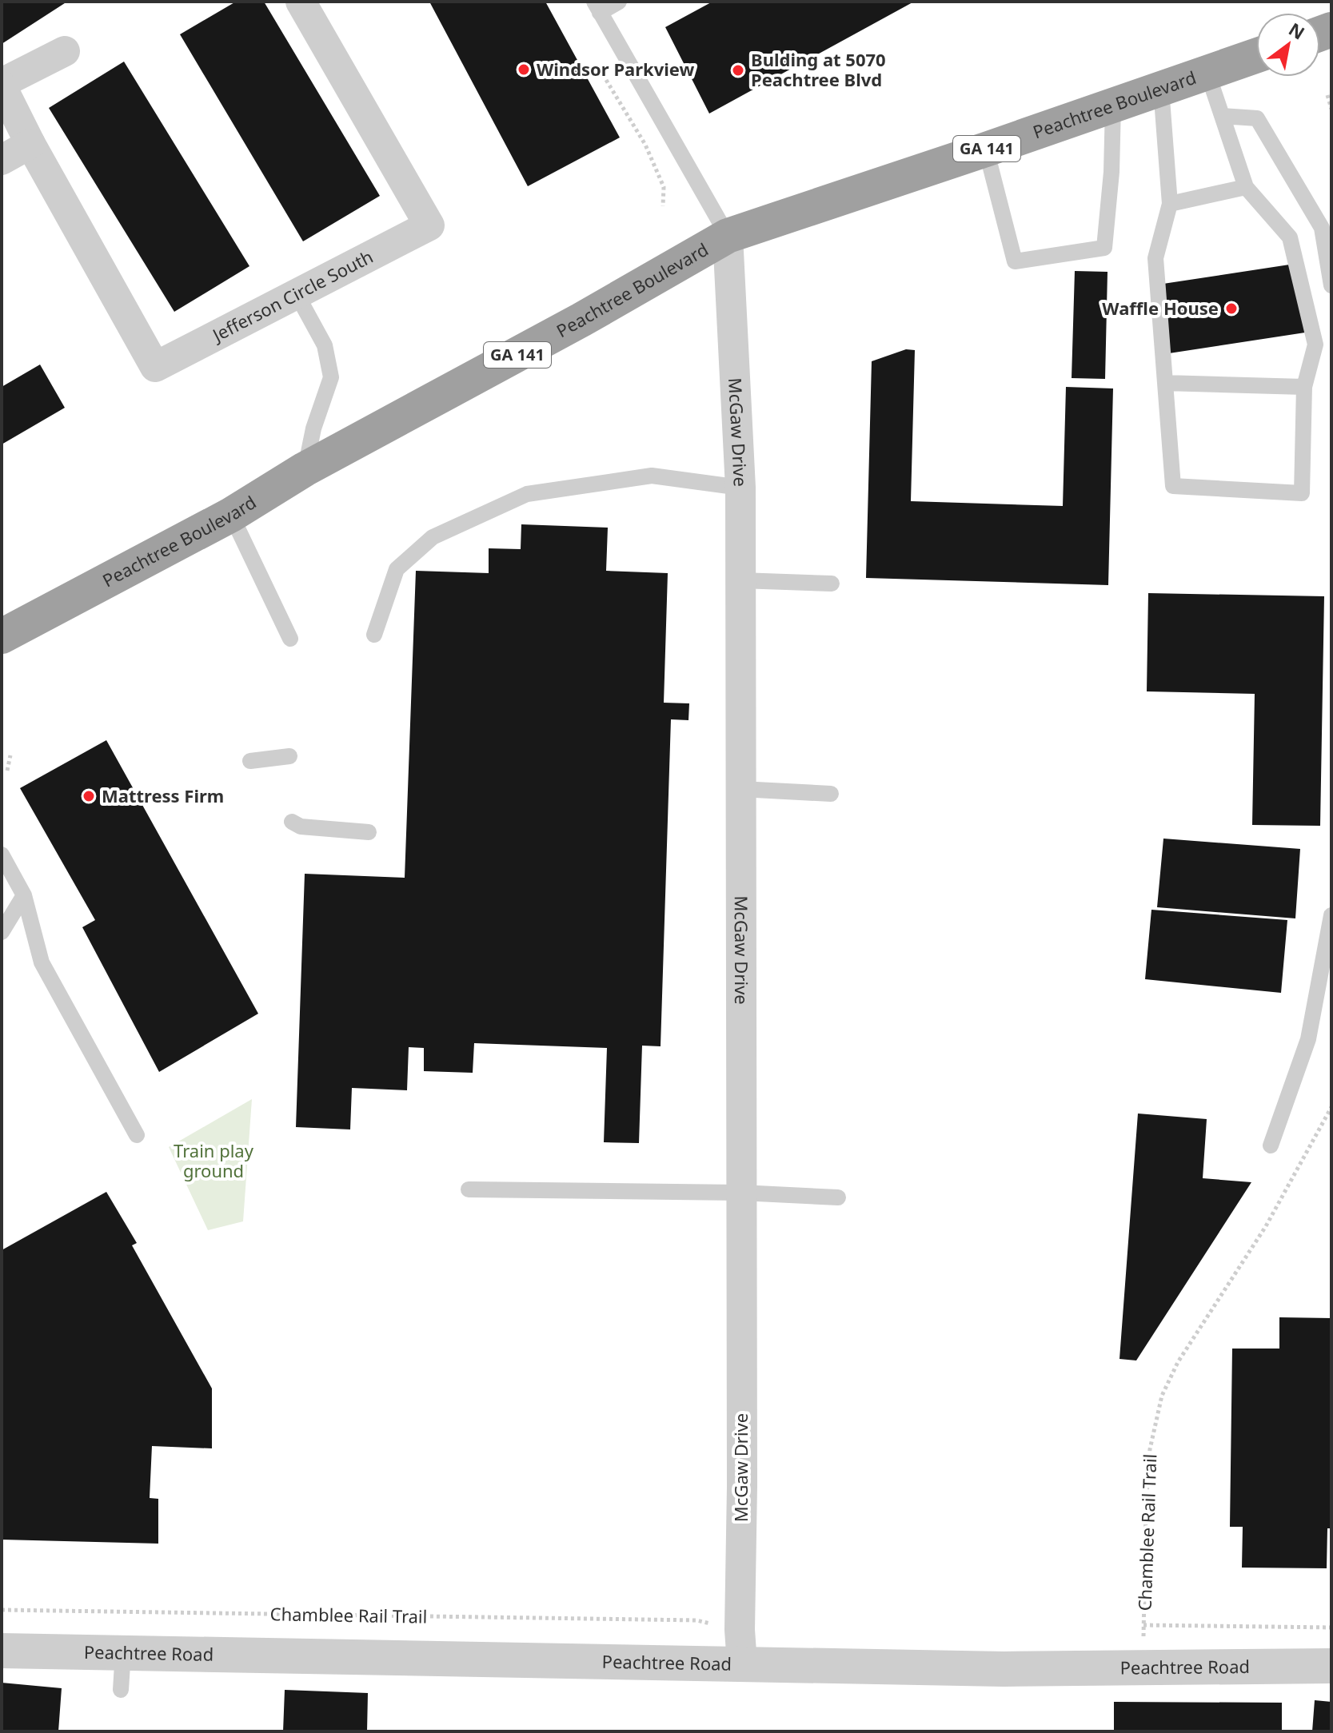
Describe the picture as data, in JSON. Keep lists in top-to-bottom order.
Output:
{
  "streets": {
    "highway": ["Peachtree Boulevard", "GA 141"],
    "street": ["Jefferson Circle South", "McGaw Drive", "Peachtree Road"],
    "path": ["Chamblee Rail Trail"]
  },
  "crossings": [
    ["Peachtree Boulevard", "McGaw Drive"],
    ["McGaw Drive", "Peachtree Road"]
  ],
  "parks": ["Train play ground"],
  "places": [
    "Windsor Parkview",
    "Bulding at 5070 Peachtree Blvd",
    "Waffle House",
    "Mattress Firm"
  ],
  "north": "top right"
}
